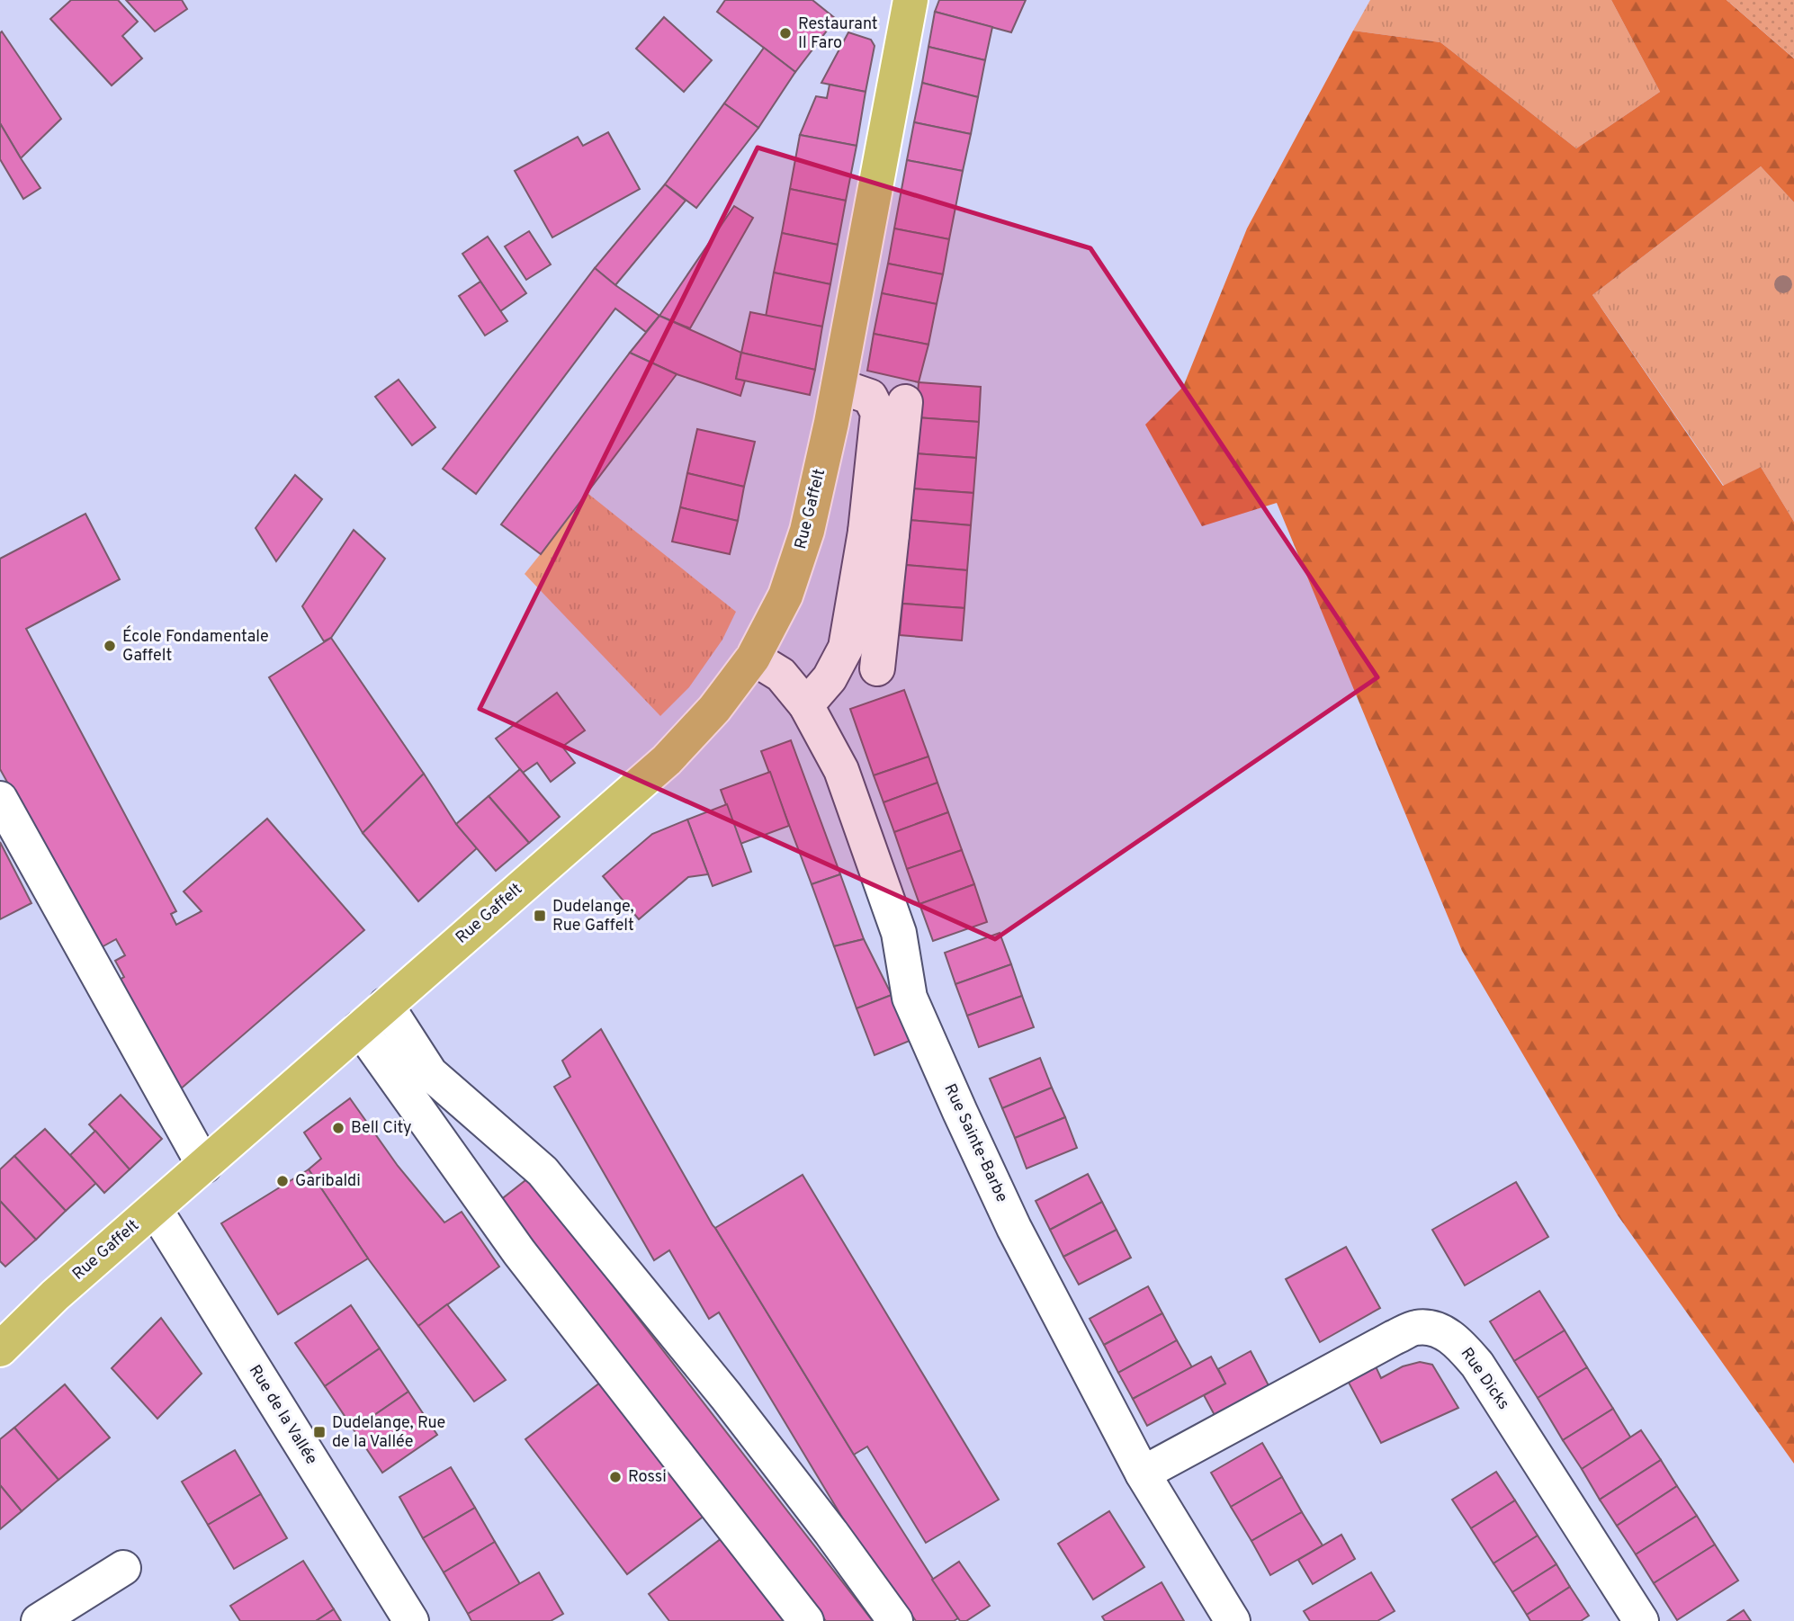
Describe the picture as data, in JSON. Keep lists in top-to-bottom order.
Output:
{
  "streets": {
    "main road": ["Rue Gaffelt"],
    "street": ["Rue Sainte-Barbe", "Rue Dicks", "Rue de la Vallée"]
  },
  "crossings": [
    ["Rue Gaffelt", "Rue Sainte-Barbe"],
    ["Rue Gaffelt", "Rue de la Vallée"],
    ["Rue Sainte-Barbe", "Rue Dicks"]
  ],
  "places": {
    "other": [
      "Restaurant Il Faro",
      "École Fondamentale Gaffelt",
      "Bell City",
      "Garibaldi",
      "Rossi"
    ],
    "transit": ["Dudelange, Rue Gaffelt", "Dudelange, Rue de la Vallée"]
  }
}
